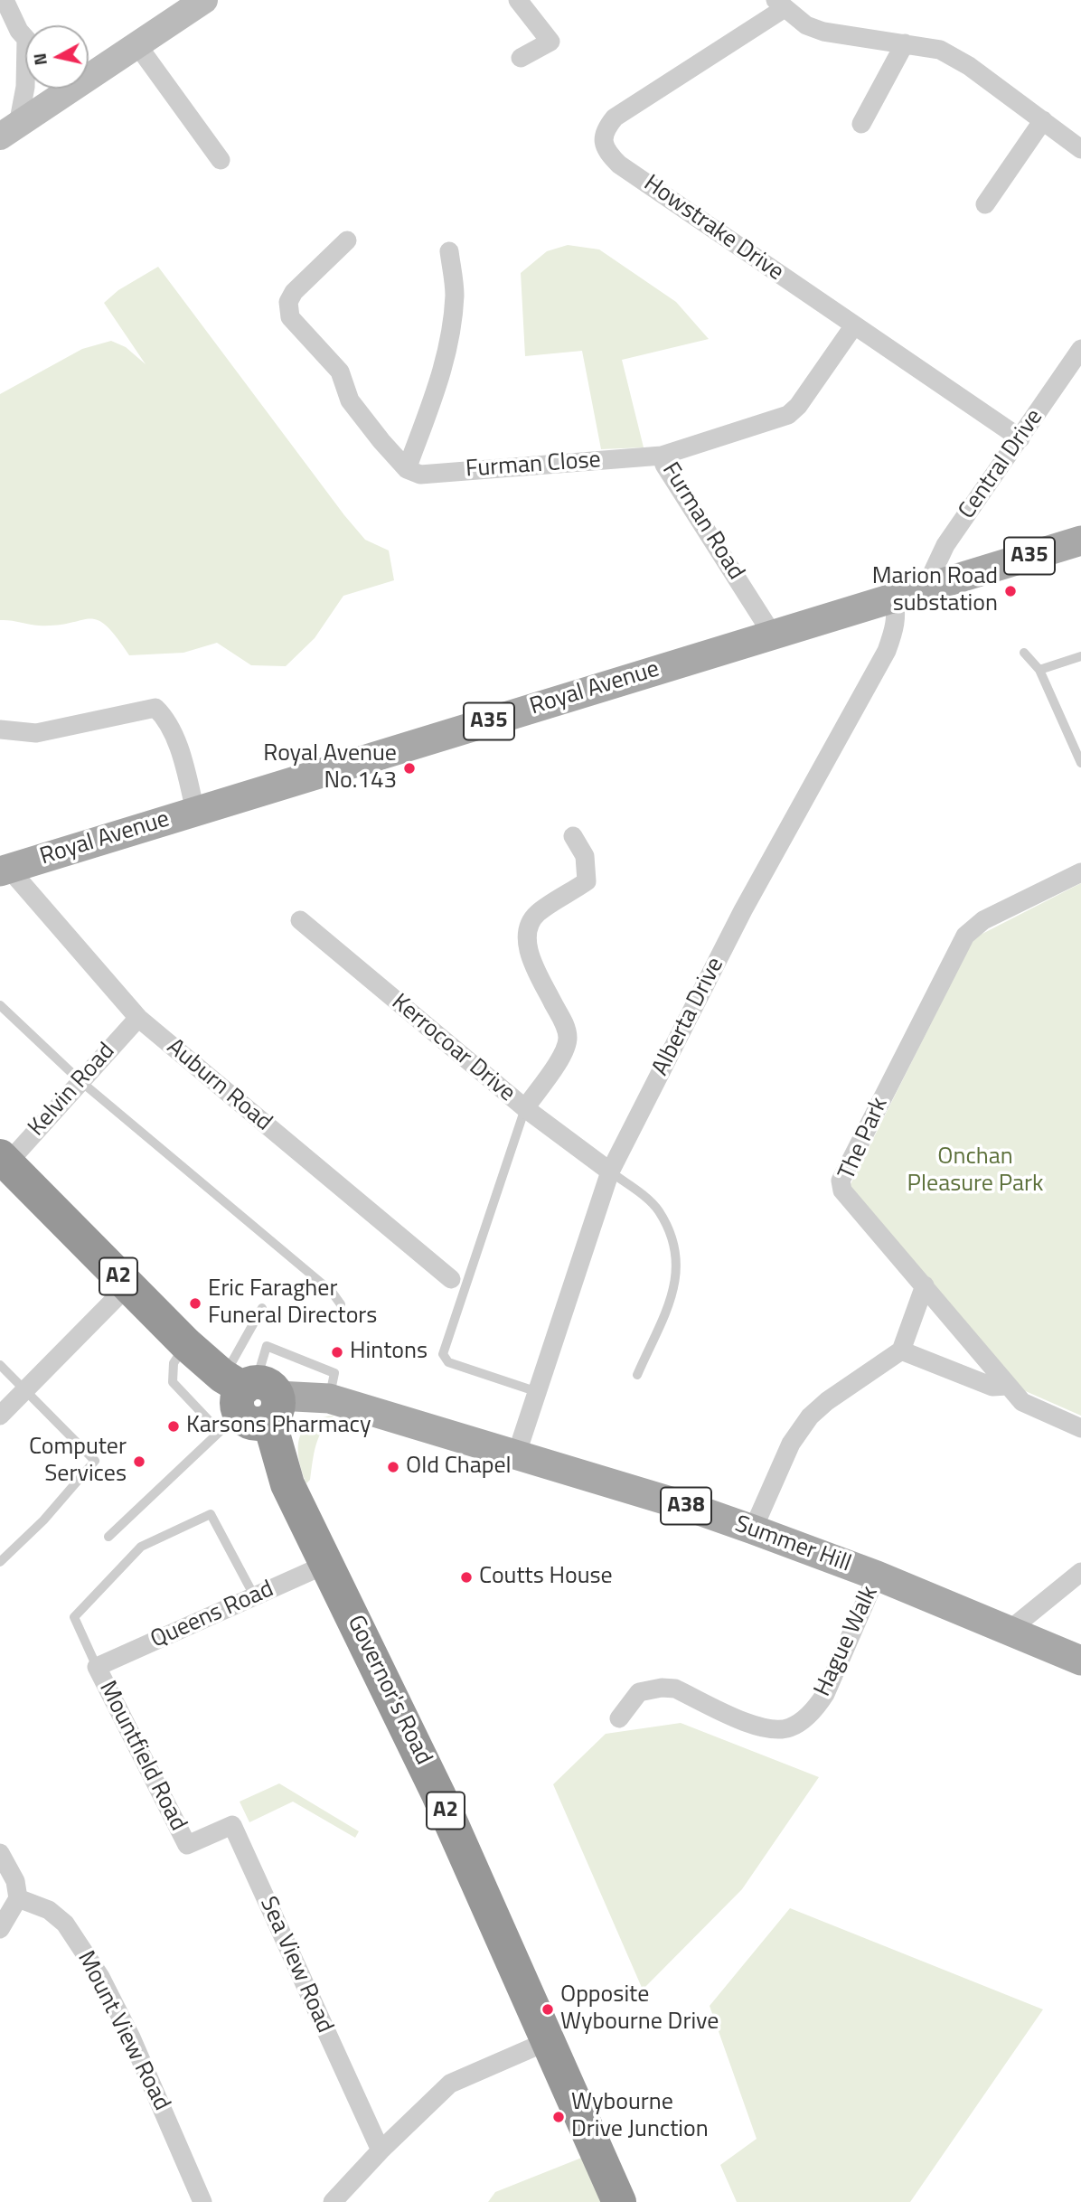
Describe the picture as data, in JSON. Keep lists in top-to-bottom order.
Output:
{
  "streets": {
    "highway": ["A2", "Governor's Road"],
    "main road": [
      "A35",
      "Royal Avenue",
      "A38",
      "Summer Hill"
    ],
    "street": [
      "Howstrake Drive",
      "Central Drive",
      "Furman Close",
      "Furman Road",
      "Alberta Drive",
      "Kerrocoar Drive",
      "Auburn Road",
      "Kelvin Road",
      "The Park",
      "Queens Road",
      "Hague Walk",
      "Mountfield Road",
      "Sea View Road",
      "Mount View Road"
    ]
  },
  "crossings": [
    ["Howstrake Drive", "Central Drive"],
    ["Howstrake Drive", "Furman Road"],
    ["Central Drive", "Royal Avenue"],
    ["Furman Close", "Furman Road"],
    ["Furman Road", "Royal Avenue"],
    ["Royal Avenue", "Alberta Drive"],
    ["Royal Avenue", "Auburn Road"],
    ["Alberta Drive", "Kerrocoar Drive"],
    ["Alberta Drive", "Summer Hill"],
    ["Auburn Road", "Kelvin Road"],
    ["Kelvin Road", "A2"],
    ["A2", "Summer Hill"],
    ["A2", "Governor's Road"],
    ["Summer Hill", "Hague Walk"],
    ["Summer Hill", "Governor's Road"],
    ["Queens Road", "Governor's Road"],
    ["Queens Road", "Mountfield Road"],
    ["Mountfield Road", "Sea View Road"]
  ],
  "parks": ["Onchan Pleasure Park"],
  "places": [
    "Marion Road substation",
    "Royal Avenue No.143",
    "Eric Faragher Funeral Directors",
    "Hintons",
    "Karsons Pharmacy",
    "Computer Services",
    "Old Chapel",
    "Coutts House",
    "Opposite Wybourne Drive",
    "Wybourne Drive Junction"
  ],
  "north": "left"
}
